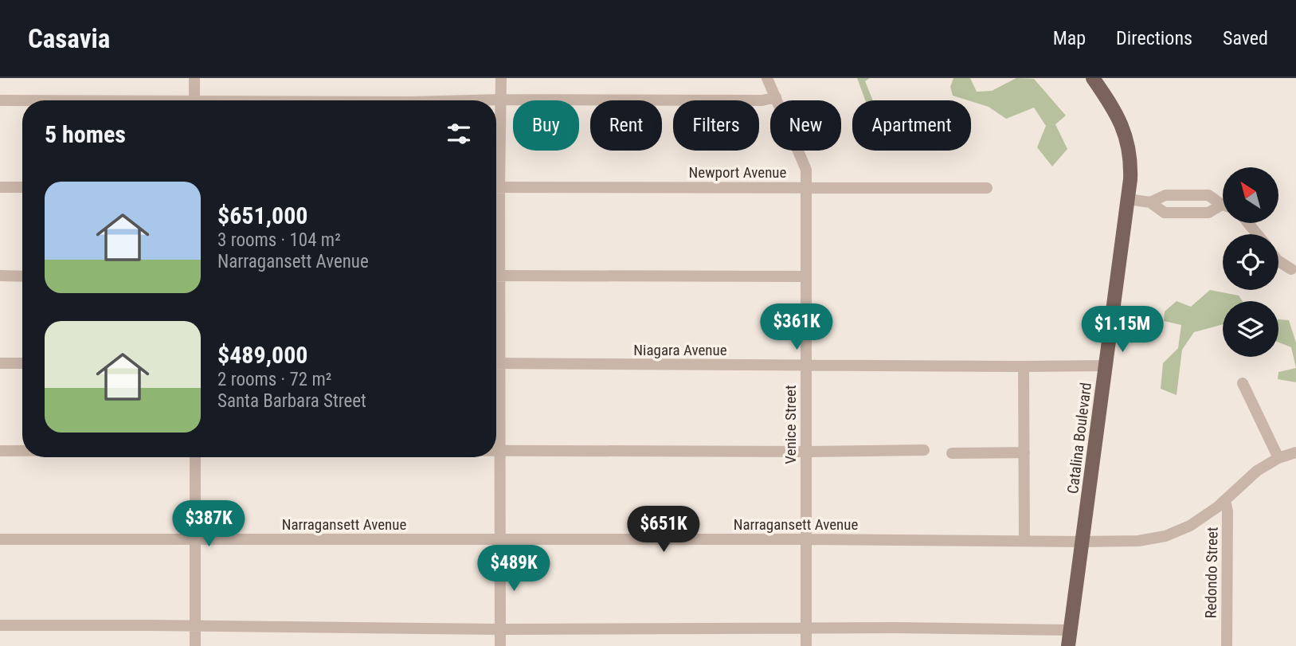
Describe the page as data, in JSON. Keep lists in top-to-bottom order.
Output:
{
  "streets": {
    "main road": ["Catalina Boulevard"],
    "street": [
      "Newport Avenue",
      "Niagara Avenue",
      "Venice Street",
      "Narragansett Avenue",
      "Redondo Street"
    ]
  },
  "crossings": [
    ["Newport Avenue", "Venice Street"],
    ["Niagara Avenue", "Venice Street"],
    ["Niagara Avenue", "Catalina Boulevard"],
    ["Venice Street", "Narragansett Avenue"],
    ["Catalina Boulevard", "Narragansett Avenue"],
    ["Narragansett Avenue", "Redondo Street"]
  ],
  "north": "top left",
  "page": {
    "header": "Casavia",
    "nav": ["Map", "Directions", "Saved"],
    "chip": [
      "Buy",
      "Rent",
      "Filters",
      "New",
      "Apartment"
    ],
    "heading": "5 homes",
    "list": [
      {
        "name": "$651,000",
        "note": "3 rooms · 104 m² · Narragansett Avenue"
      },
      {
        "name": "$489,000",
        "note": "2 rooms · 72 m² · Santa Barbara Street"
      }
    ],
    "price": [
      "$361K",
      "$1.15M",
      "$387K",
      "$651K",
      "$489K"
    ]
  }
}
